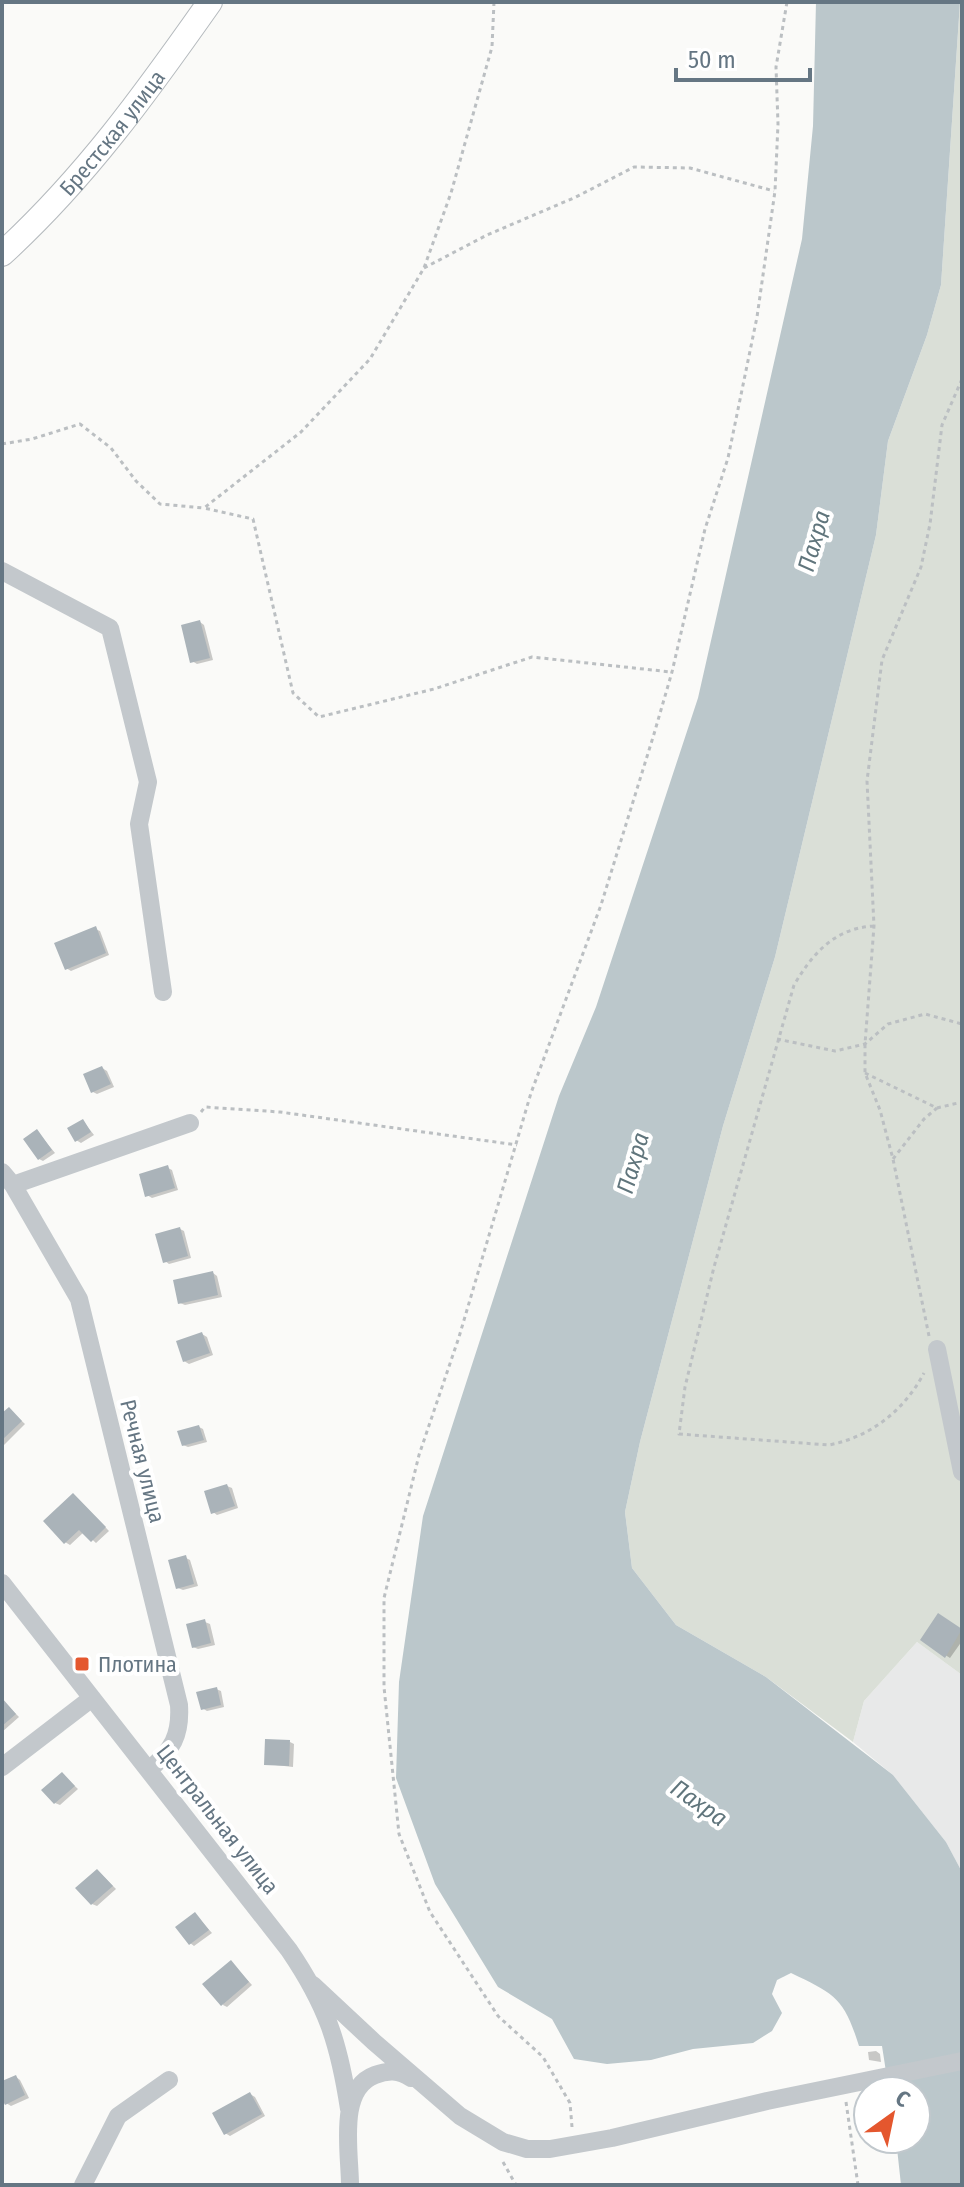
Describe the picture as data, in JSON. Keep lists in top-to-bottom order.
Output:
{
  "streets": {
    "main road": ["Брестская улица"],
    "street": ["Речная улица", "Центральная улица"]
  },
  "crossings": [
    ["Речная улица", "Центральная улица"]
  ],
  "water": ["Пахра"],
  "places": {
    "transit": ["Плотина"]
  },
  "scale_bar": "50 m",
  "north": "top right"
}
